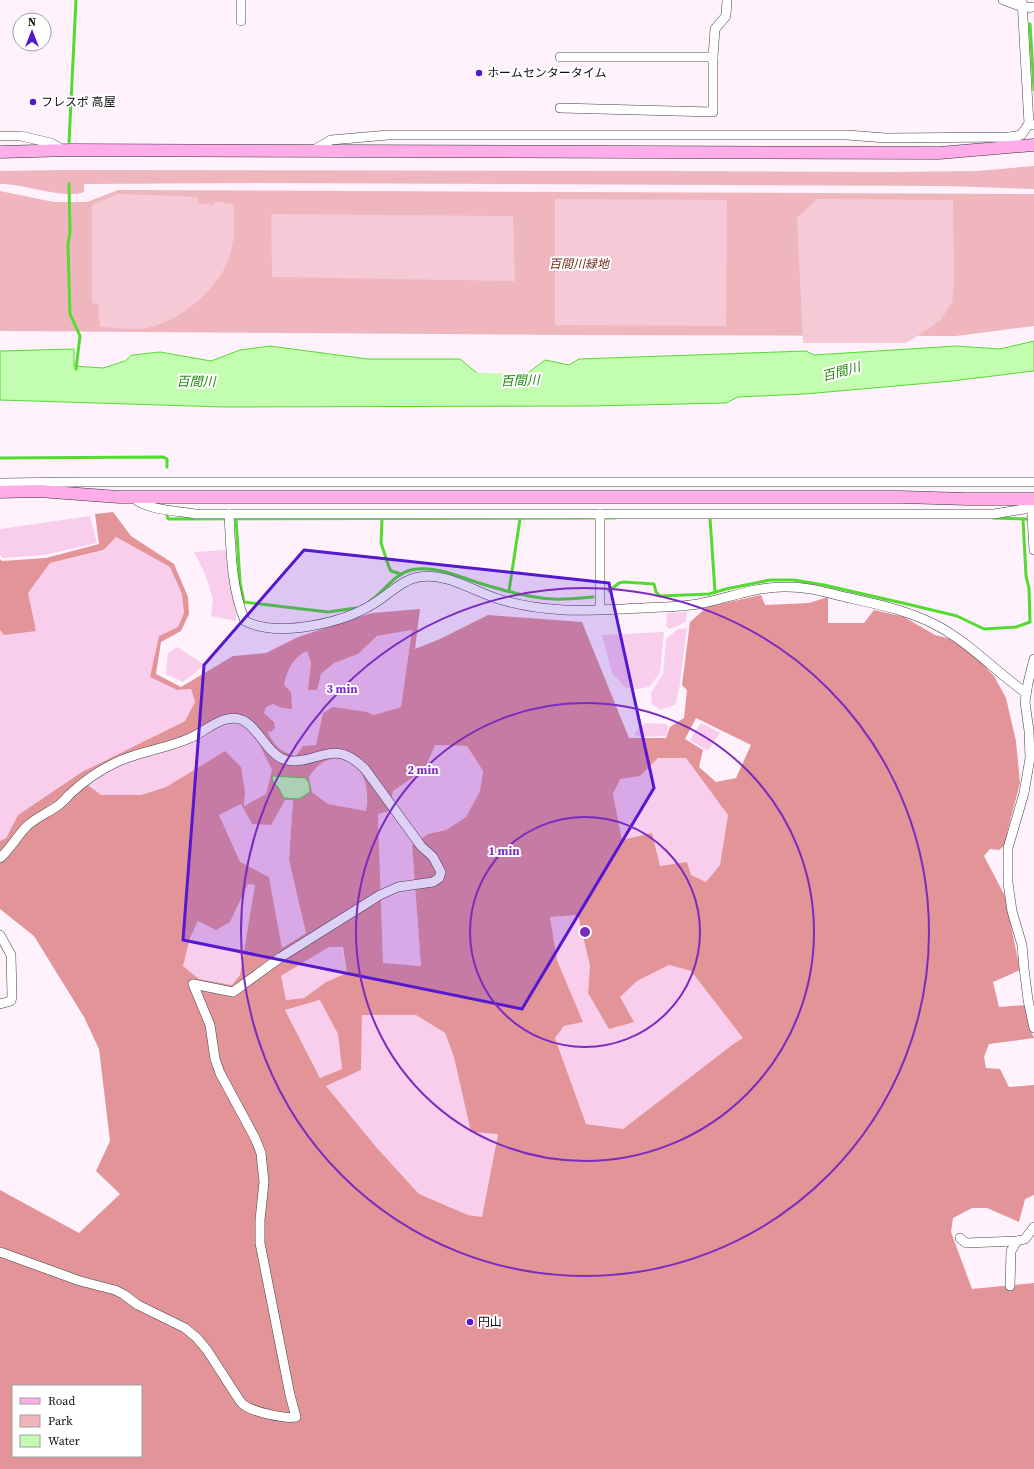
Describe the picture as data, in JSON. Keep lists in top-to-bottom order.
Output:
{
  "water": ["百間川"],
  "parks": ["百間川緑地"],
  "places": ["ホームセンタータイム", "フレスポ 高屋", "円山"],
  "legend": ["Road", "Park", "Water"],
  "north": "top",
  "rings": ["3 min", "2 min", "1 min"]
}
